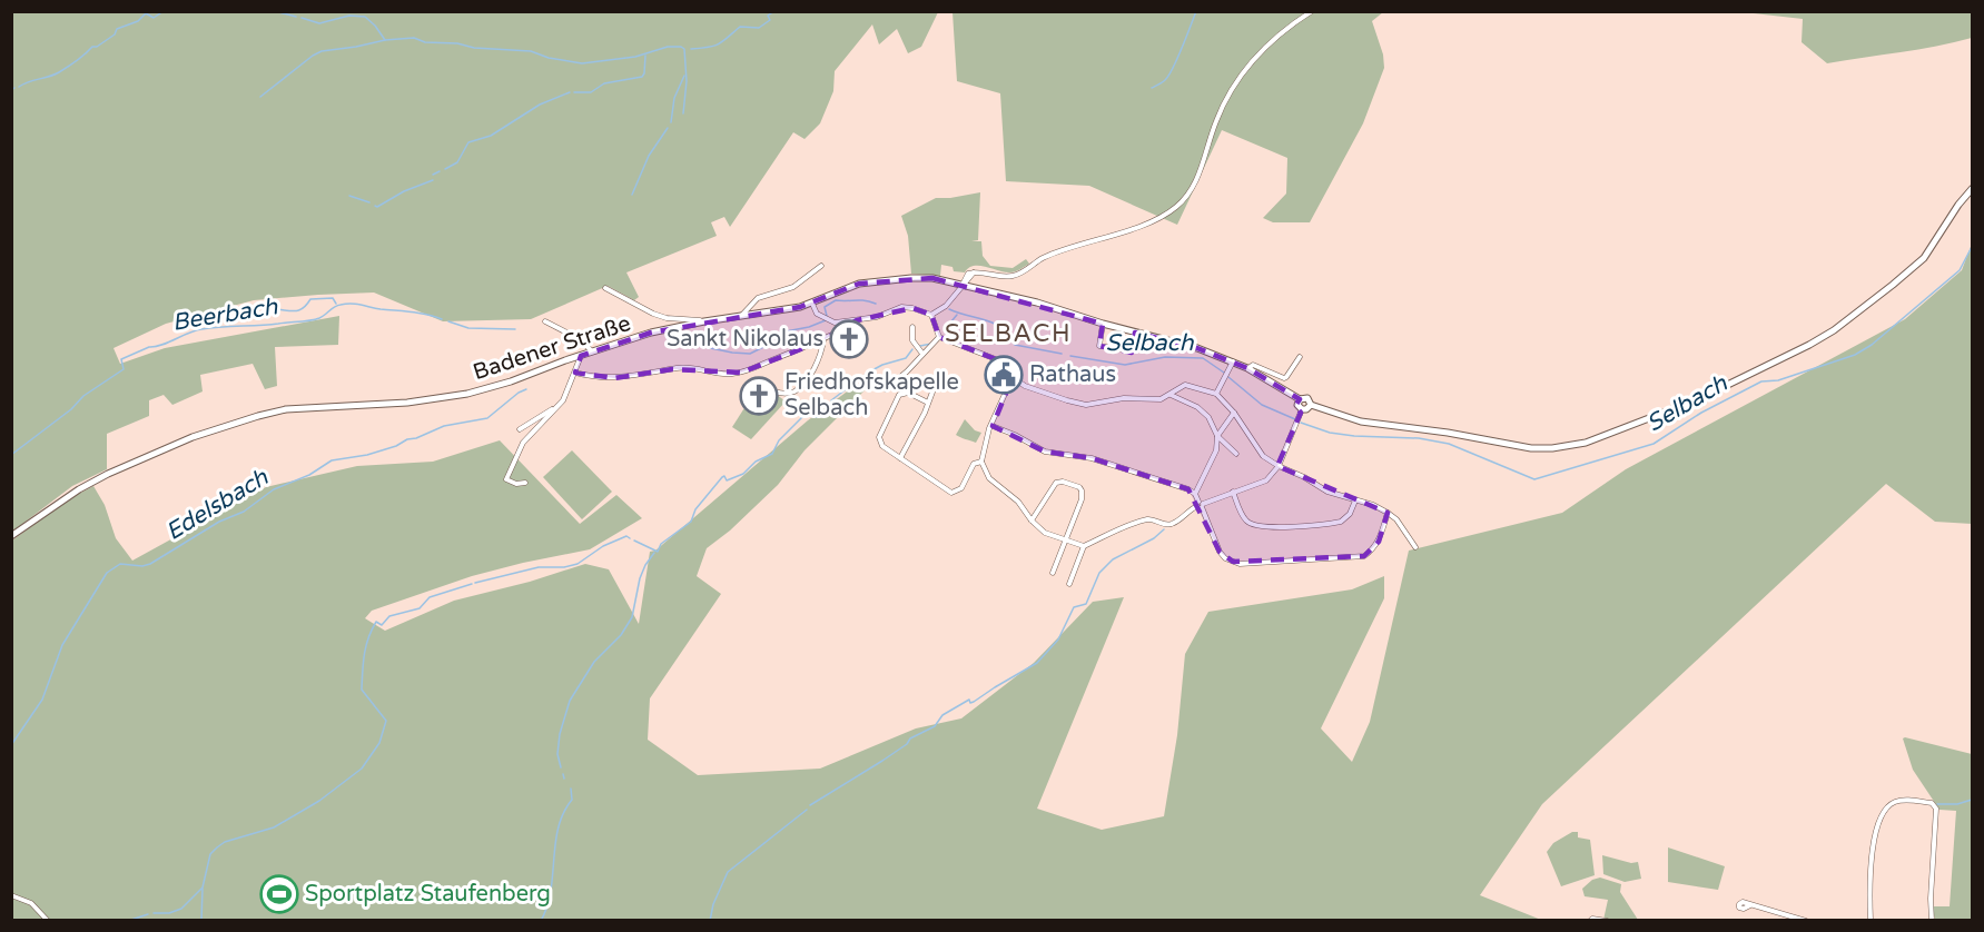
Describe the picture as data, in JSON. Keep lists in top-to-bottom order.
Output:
{
  "streets": {
    "main road": ["Badener Straße"]
  },
  "districts": ["SELBACH"],
  "water": ["Beerbach", "Selbach", "Edelsbach"],
  "places": {
    "church": ["Sankt Nikolaus", "Friedhofskapelle Selbach"],
    "public building": ["Rathaus"],
    "sports": ["Sportplatz Staufenberg"]
  }
}
